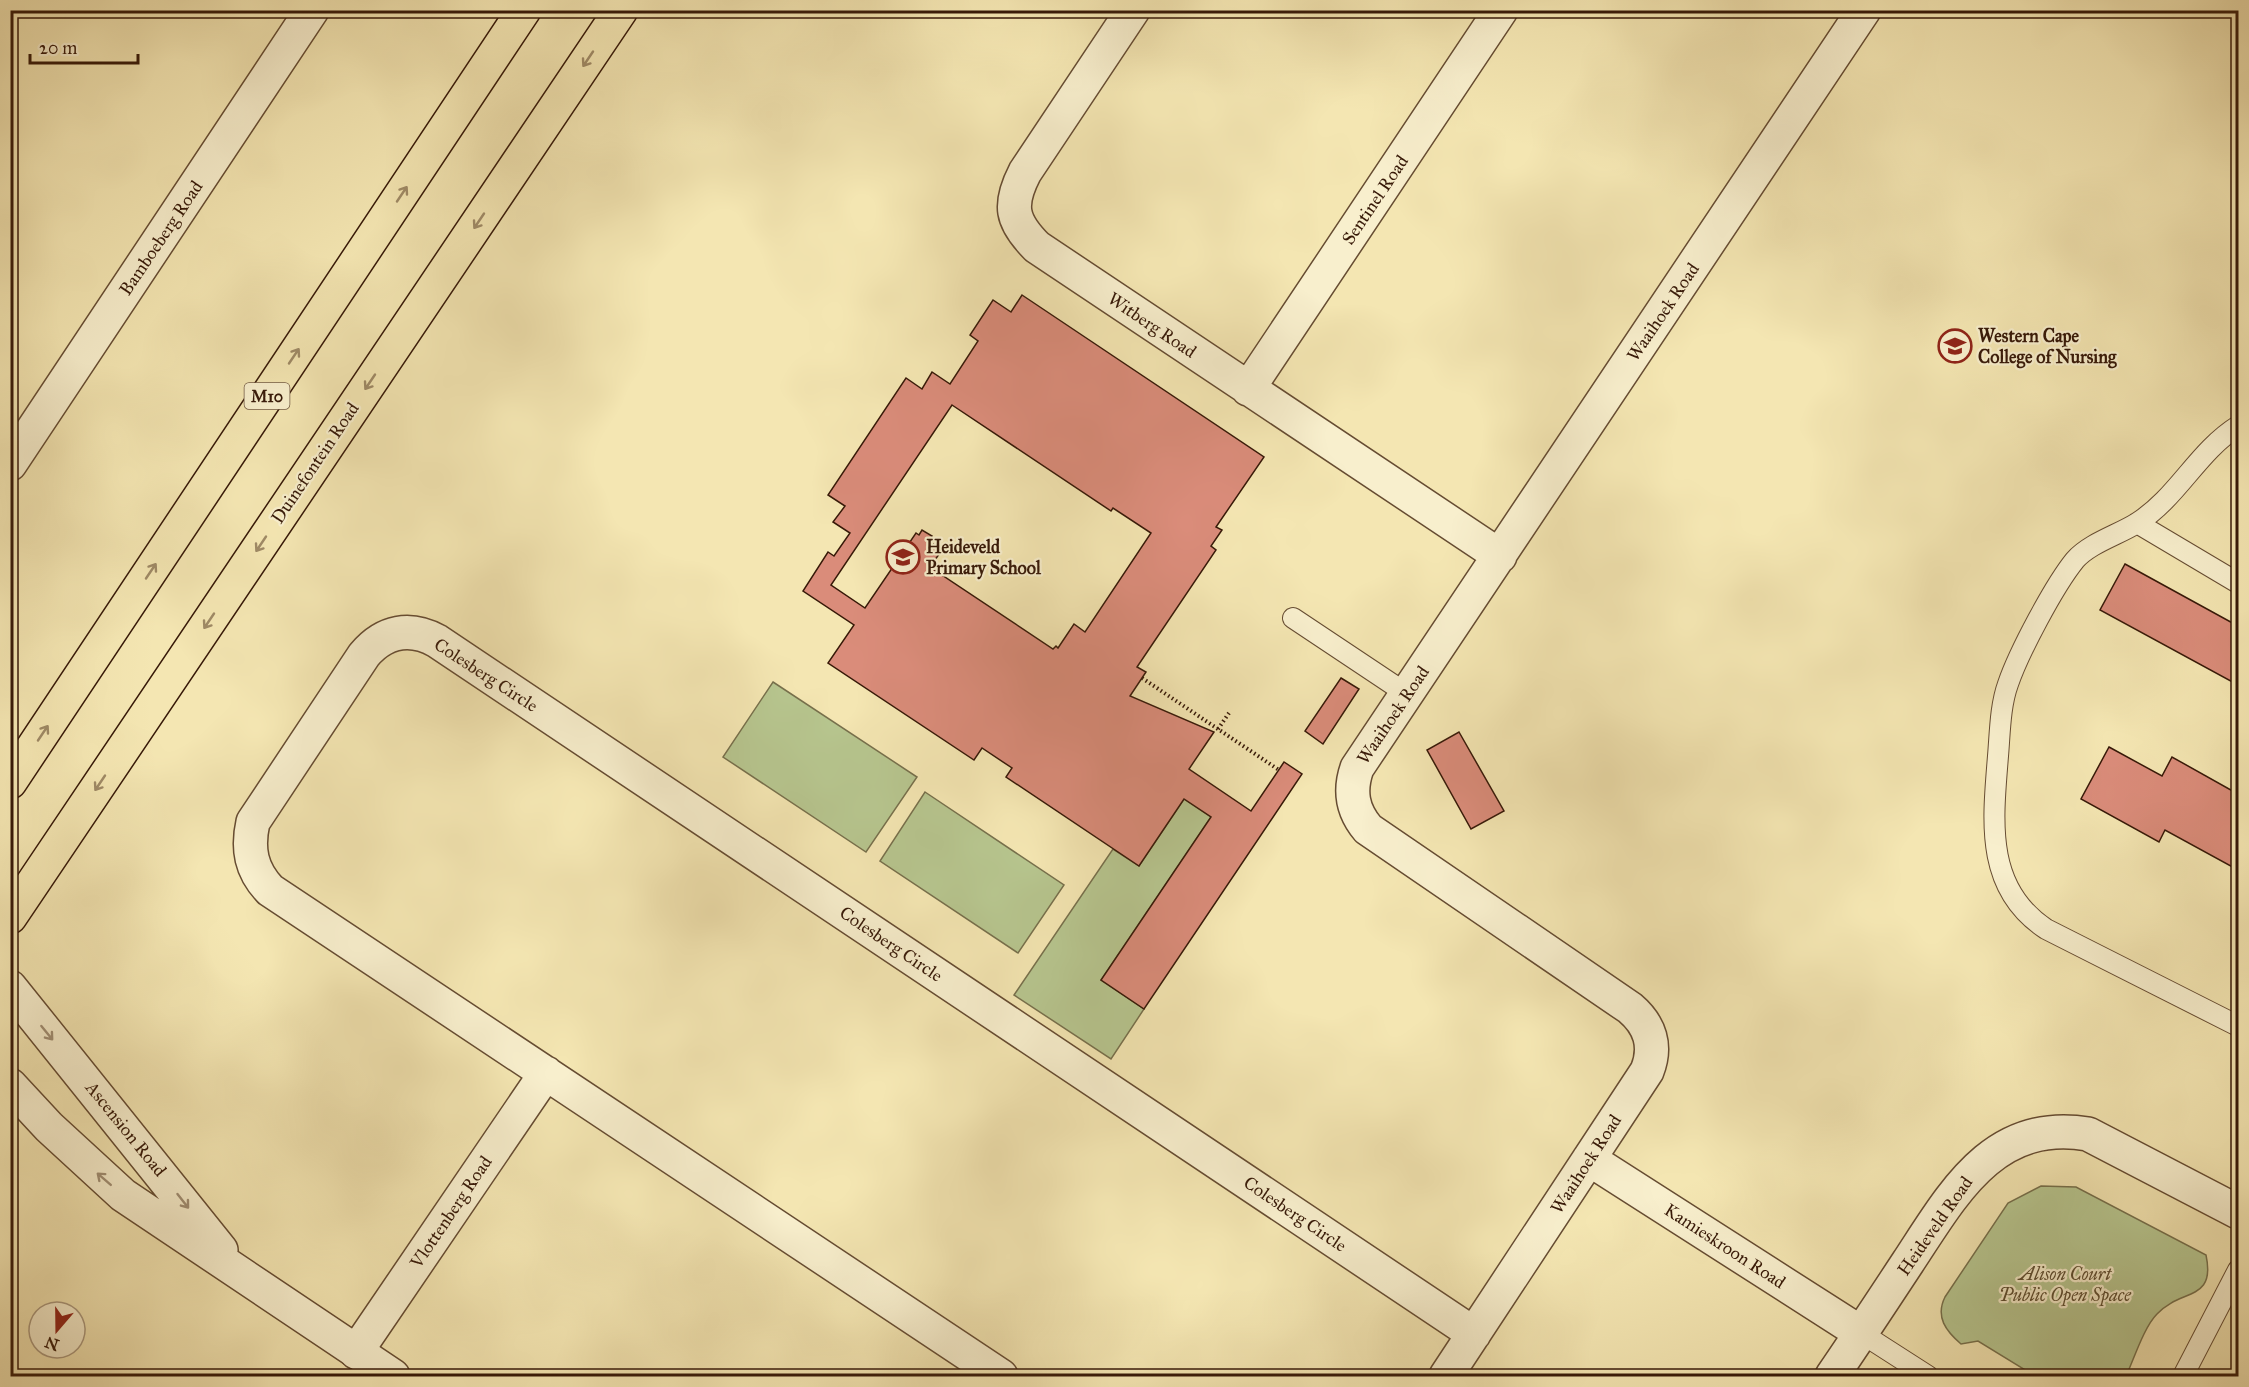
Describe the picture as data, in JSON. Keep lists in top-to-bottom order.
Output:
{
  "streets": {
    "main road": ["M10", "Duinefontein Road"],
    "street": [
      "Sentinel Road",
      "Bamboeberg Road",
      "Waaihoek Road",
      "Witberg Road",
      "Colesberg Circle",
      "Ascension Road",
      "Vlottenberg Road",
      "Heideveld Road",
      "Kamieskroon Road"
    ]
  },
  "crossings": [
    ["Sentinel Road", "Witberg Road"],
    ["Waaihoek Road", "Witberg Road"],
    ["Waaihoek Road", "Colesberg Circle"],
    ["Waaihoek Road", "Kamieskroon Road"],
    ["Colesberg Circle", "Vlottenberg Road"],
    ["Ascension Road", "Vlottenberg Road"],
    ["Heideveld Road", "Kamieskroon Road"]
  ],
  "parks": ["Alison Court Public Open Space"],
  "places": {
    "school or university": ["Western Cape College of Nursing", "Heideveld Primary School"]
  },
  "scale_bar": "20 m",
  "north": "bottom"
}
